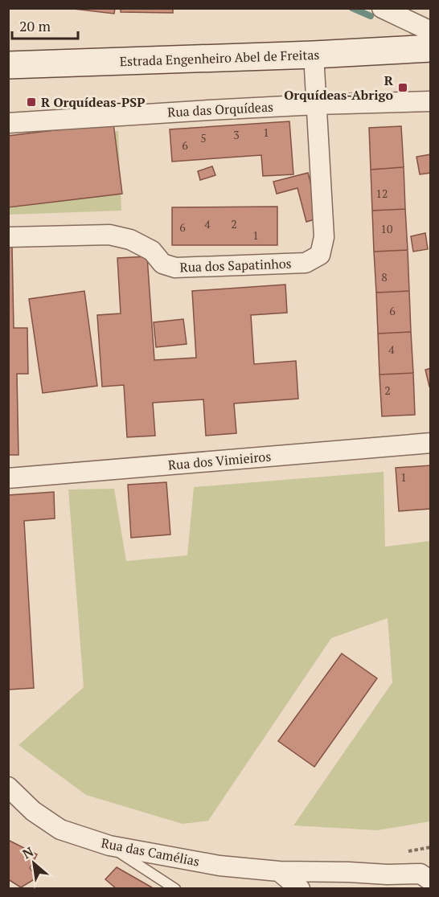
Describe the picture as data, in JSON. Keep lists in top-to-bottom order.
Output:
{
  "streets": {
    "main road": ["Estrada Engenheiro Abel de Freitas"],
    "street": [
      "Rua das Orquídeas",
      "Rua dos Sapatinhos",
      "Rua dos Vimieiros",
      "Rua das Camélias"
    ]
  },
  "crossings": [
    ["Estrada Engenheiro Abel de Freitas", "Rua dos Sapatinhos"],
    ["Rua das Orquídeas", "Rua dos Sapatinhos"]
  ],
  "places": {
    "transit": ["R Orquídeas-Abrigo", "R Orquídeas-PSP"]
  },
  "house_numbers": [
    "1",
    "3",
    "5",
    "6",
    "12",
    "4",
    "2",
    "6",
    "10",
    "1",
    "8",
    "6",
    "4",
    "2",
    "1"
  ],
  "scale_bar": "20 m",
  "north": "top left"
}
